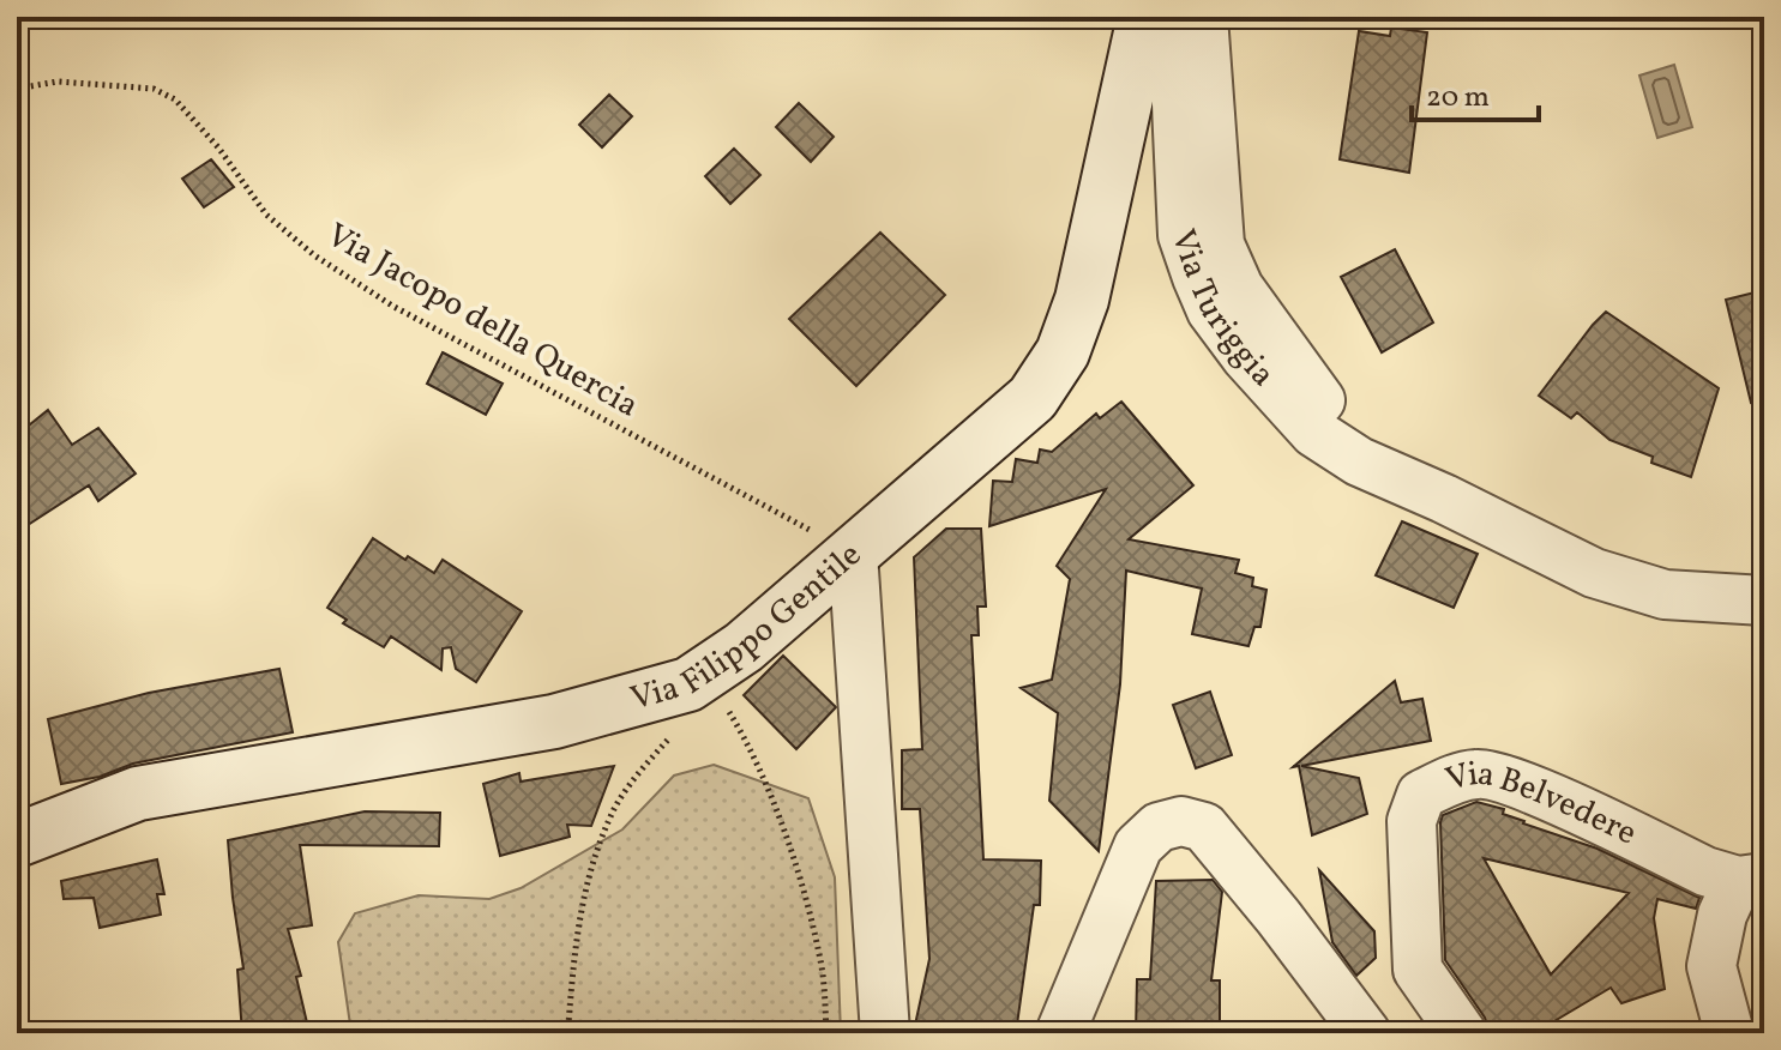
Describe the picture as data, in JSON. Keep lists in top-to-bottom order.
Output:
{
  "streets": {
    "street": ["Via Turiggia", "Via Filippo Gentile", "Via Belvedere"],
    "path": ["Via Jacopo della Quercia"]
  },
  "crossings": [
    ["Via Jacopo della Quercia", "Via Filippo Gentile"]
  ],
  "scale_bar": "20 m"
}
